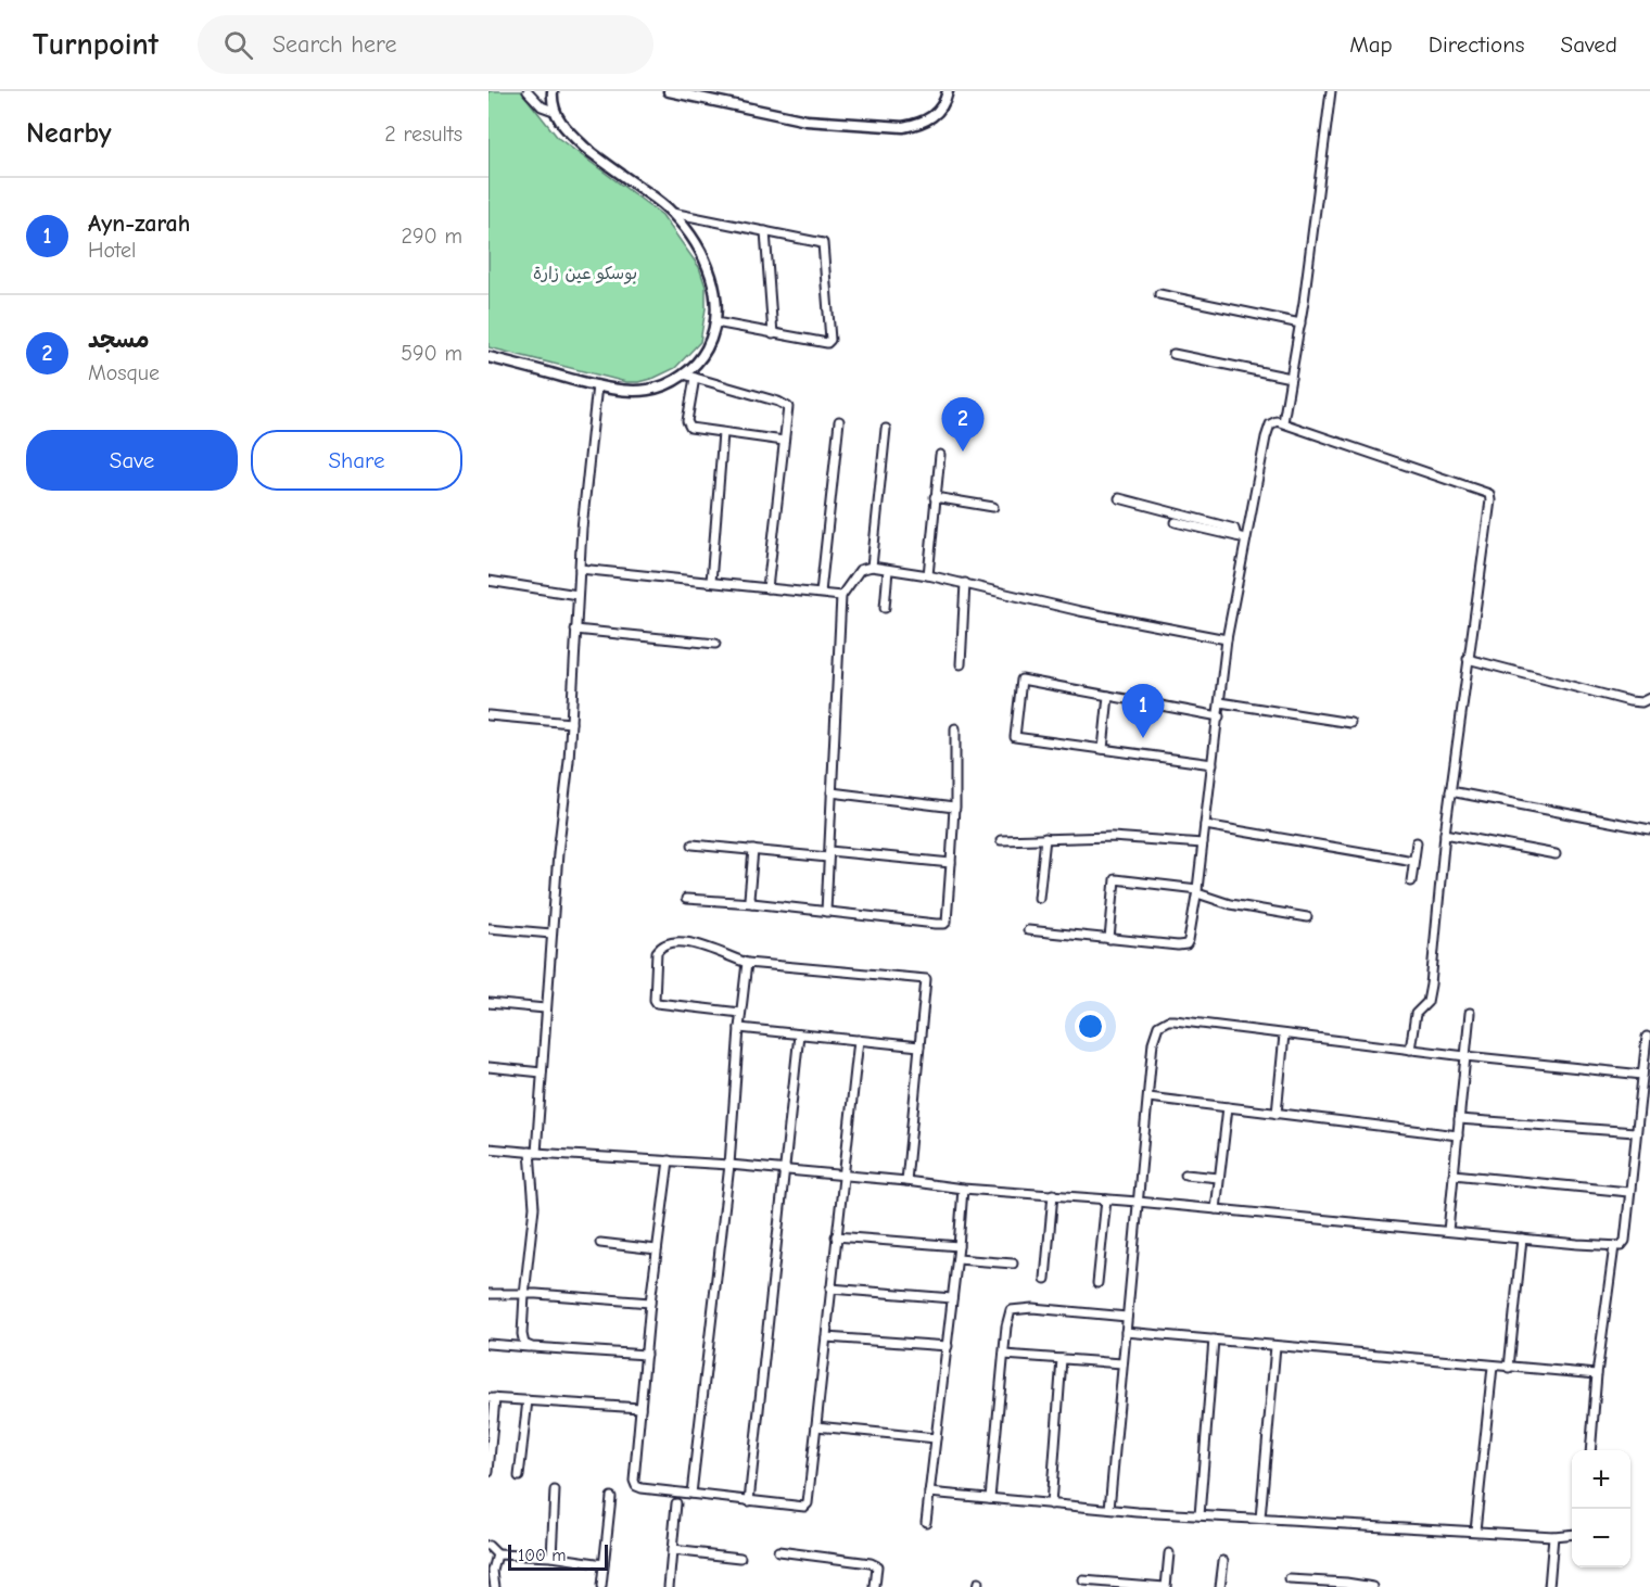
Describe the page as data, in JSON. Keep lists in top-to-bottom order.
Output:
{
  "parks": ["بوسكو عين زارة"],
  "scale_bar": "100 m",
  "page": {
    "header": "Turnpoint",
    "search": "Search here",
    "nav": ["Map", "Directions", "Saved"],
    "heading": ["Nearby", "2 results"],
    "list": [
      {
        "mark": "1",
        "name": "Ayn-zarah",
        "note": "Hotel",
        "value": "290 m"
      },
      {
        "mark": "2",
        "name": "مسجد",
        "note": "Mosque",
        "value": "590 m"
      }
    ],
    "pins": ["2", "1"],
    "buttons": ["Save", "Share"],
    "map_buttons": ["+", "−"],
    "scale": "100 m"
  }
}
